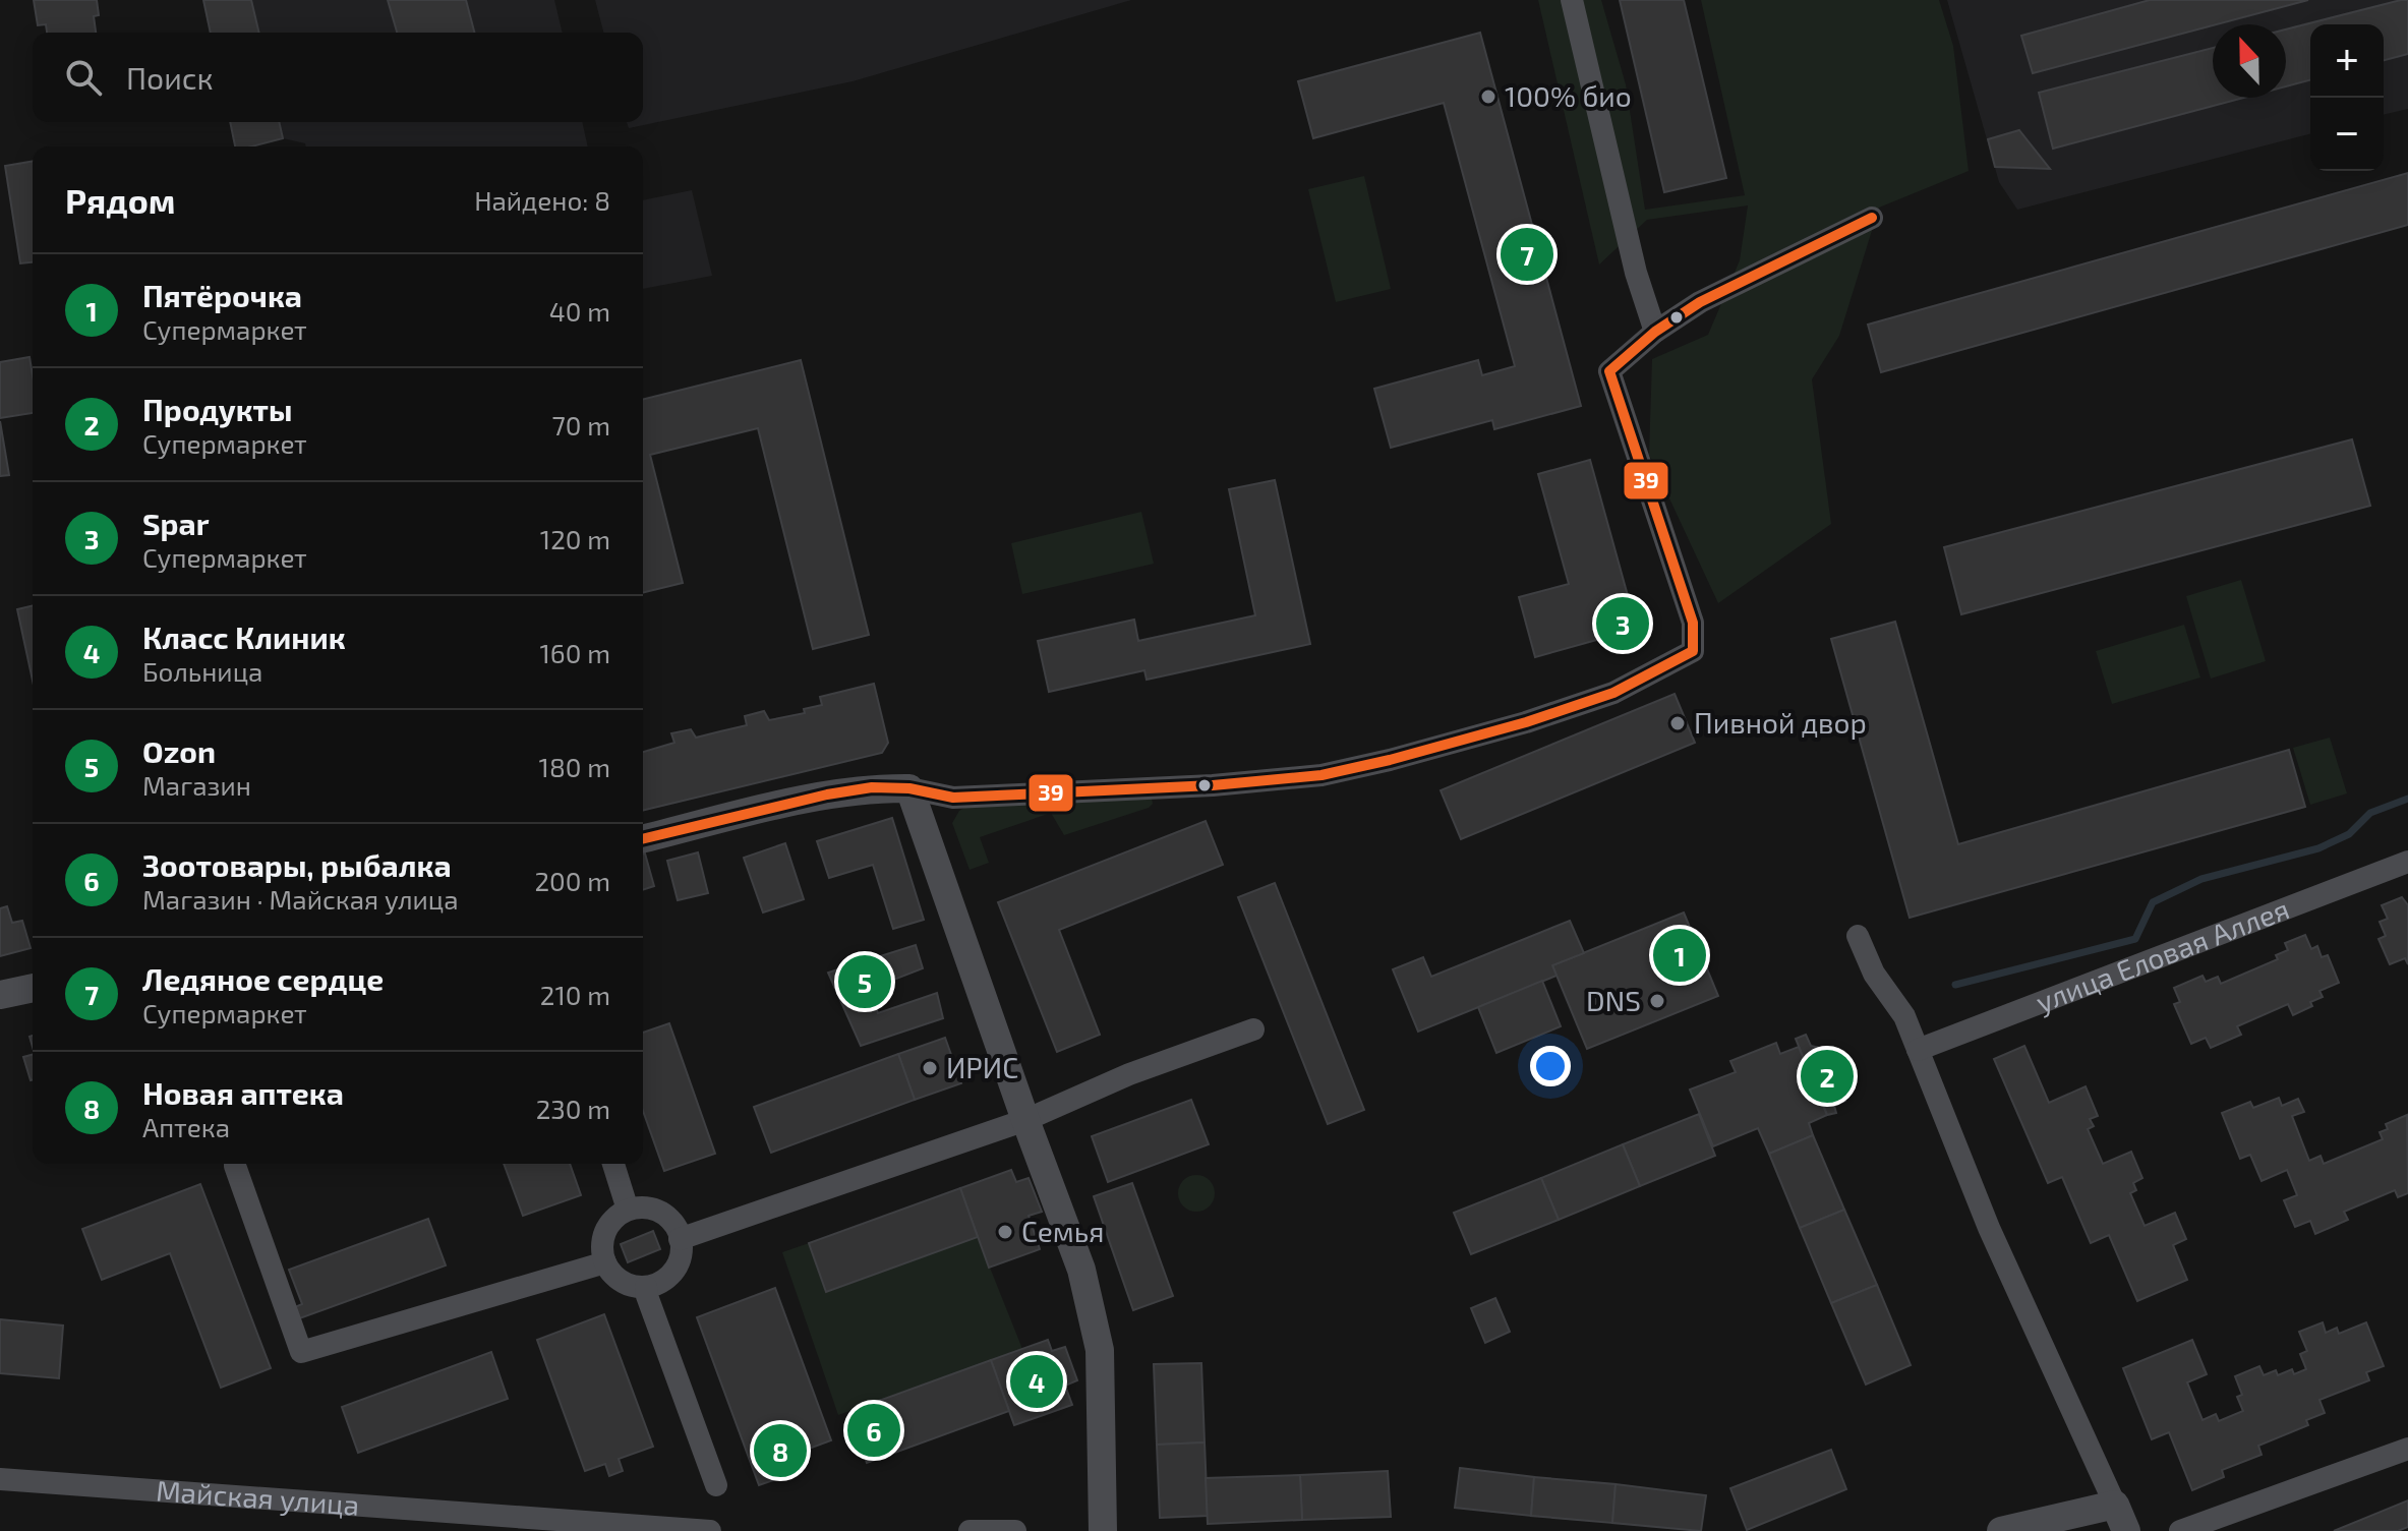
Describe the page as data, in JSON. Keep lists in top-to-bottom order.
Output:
{
  "streets": {
    "street": ["улица Еловая Аллея", "Майская улица"]
  },
  "places": [
    "100% био",
    "Пивной двор",
    "DNS",
    "ИРИС",
    "Семья"
  ],
  "lines": ["transit line 39"],
  "north": "top",
  "page": {
    "map_buttons": ["+", "−"],
    "search": "Поиск",
    "heading": ["Рядом", "Найдено: 8"],
    "pins": [
      "7",
      "3",
      "1",
      "5",
      "2",
      "4",
      "6",
      "8"
    ],
    "list": [
      {
        "mark": "1",
        "name": "Пятёрочка",
        "note": "Супермаркет",
        "value": "40 m"
      },
      {
        "mark": "2",
        "name": "Продукты",
        "note": "Супермаркет",
        "value": "70 m"
      },
      {
        "mark": "3",
        "name": "Spar",
        "note": "Супермаркет",
        "value": "120 m"
      },
      {
        "mark": "4",
        "name": "Класс Клиник",
        "note": "Больница",
        "value": "160 m"
      },
      {
        "mark": "5",
        "name": "Ozon",
        "note": "Магазин",
        "value": "180 m"
      },
      {
        "mark": "6",
        "name": "Зоотовары, рыбалка",
        "note": "Магазин · Майская улица",
        "value": "200 m"
      },
      {
        "mark": "7",
        "name": "Ледяное сердце",
        "note": "Супермаркет",
        "value": "210 m"
      },
      {
        "mark": "8",
        "name": "Новая аптека",
        "note": "Аптека",
        "value": "230 m"
      }
    ]
  }
}
